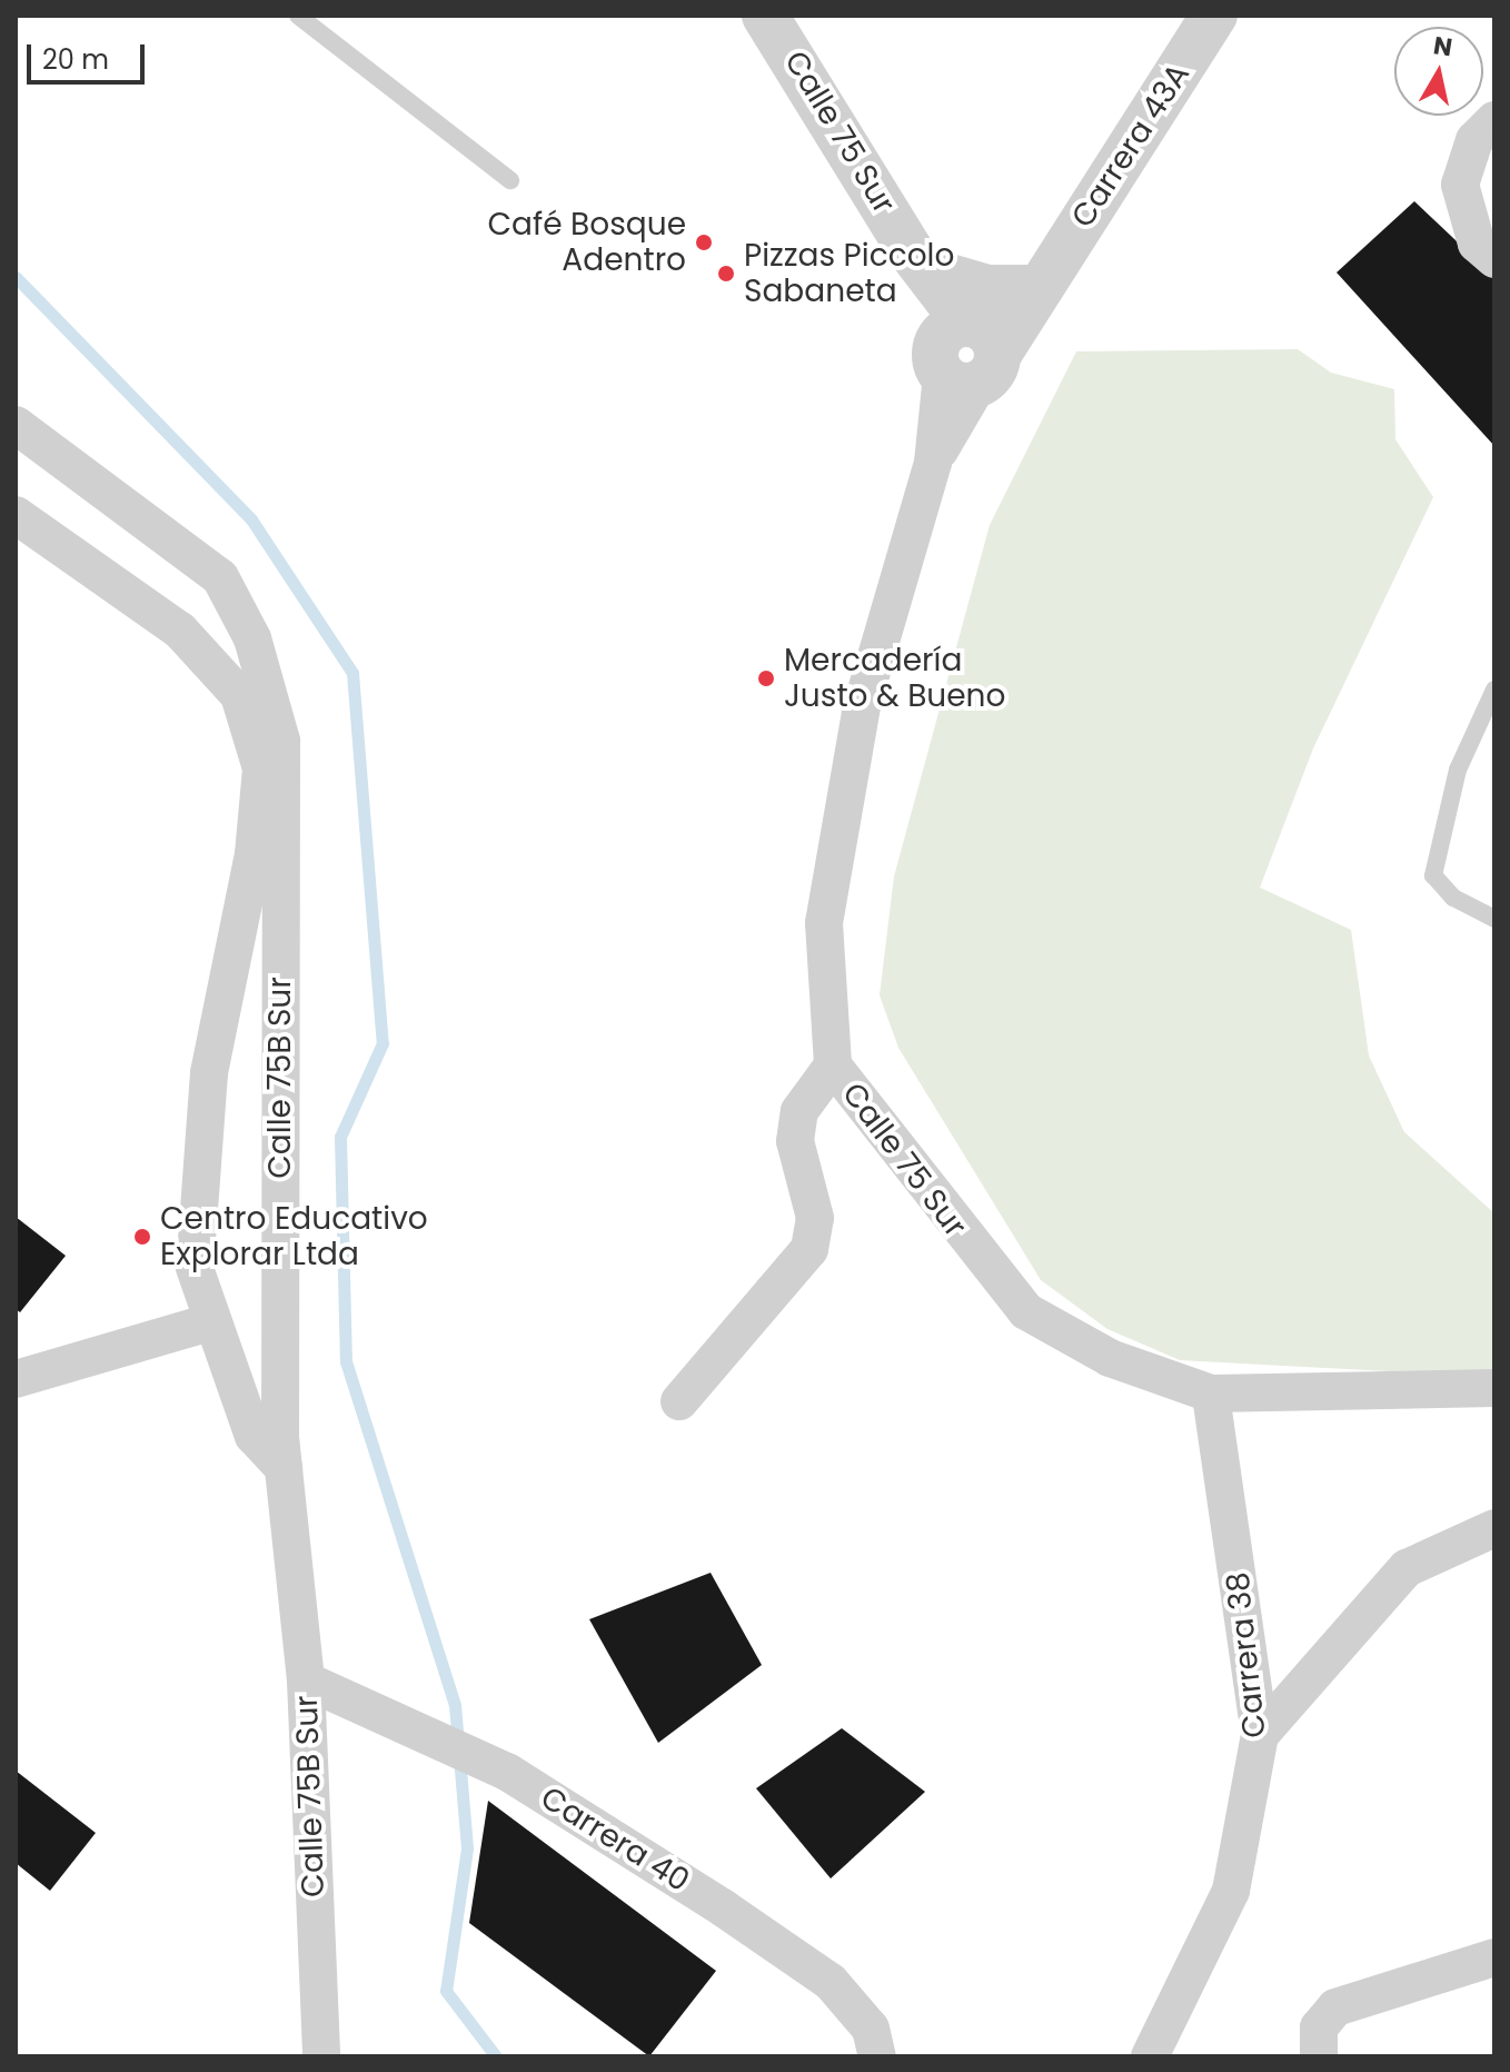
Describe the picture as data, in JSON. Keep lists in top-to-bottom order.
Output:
{
  "streets": {
    "street": [
      "Calle 75 Sur",
      "Carrera 43A",
      "Calle 75B Sur",
      "Carrera 38",
      "Carrera 40"
    ]
  },
  "crossings": [
    ["Calle 75 Sur", "Carrera 43A"],
    ["Calle 75 Sur", "Carrera 38"],
    ["Calle 75B Sur", "Carrera 40"]
  ],
  "places": [
    "Café Bosque Adentro",
    "Pizzas Piccolo Sabaneta",
    "Mercadería Justo & Bueno",
    "Centro Educativo Explorar Ltda"
  ],
  "scale_bar": "20 m",
  "north": "top"
}
